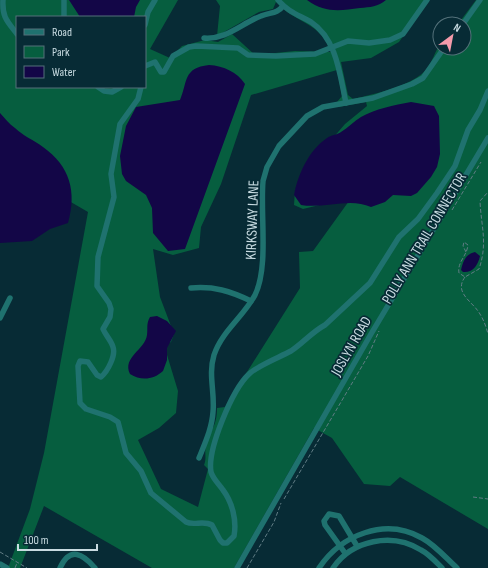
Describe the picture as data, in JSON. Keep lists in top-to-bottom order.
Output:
{
  "streets": {
    "street": ["KIRKSWAY LANE", "JOSLYN ROAD"],
    "path": ["POLLY ANN TRAIL CONNECTOR"]
  },
  "legend": ["Road", "Park", "Water"],
  "scale_bar": "100 m",
  "north": "top right"
}
